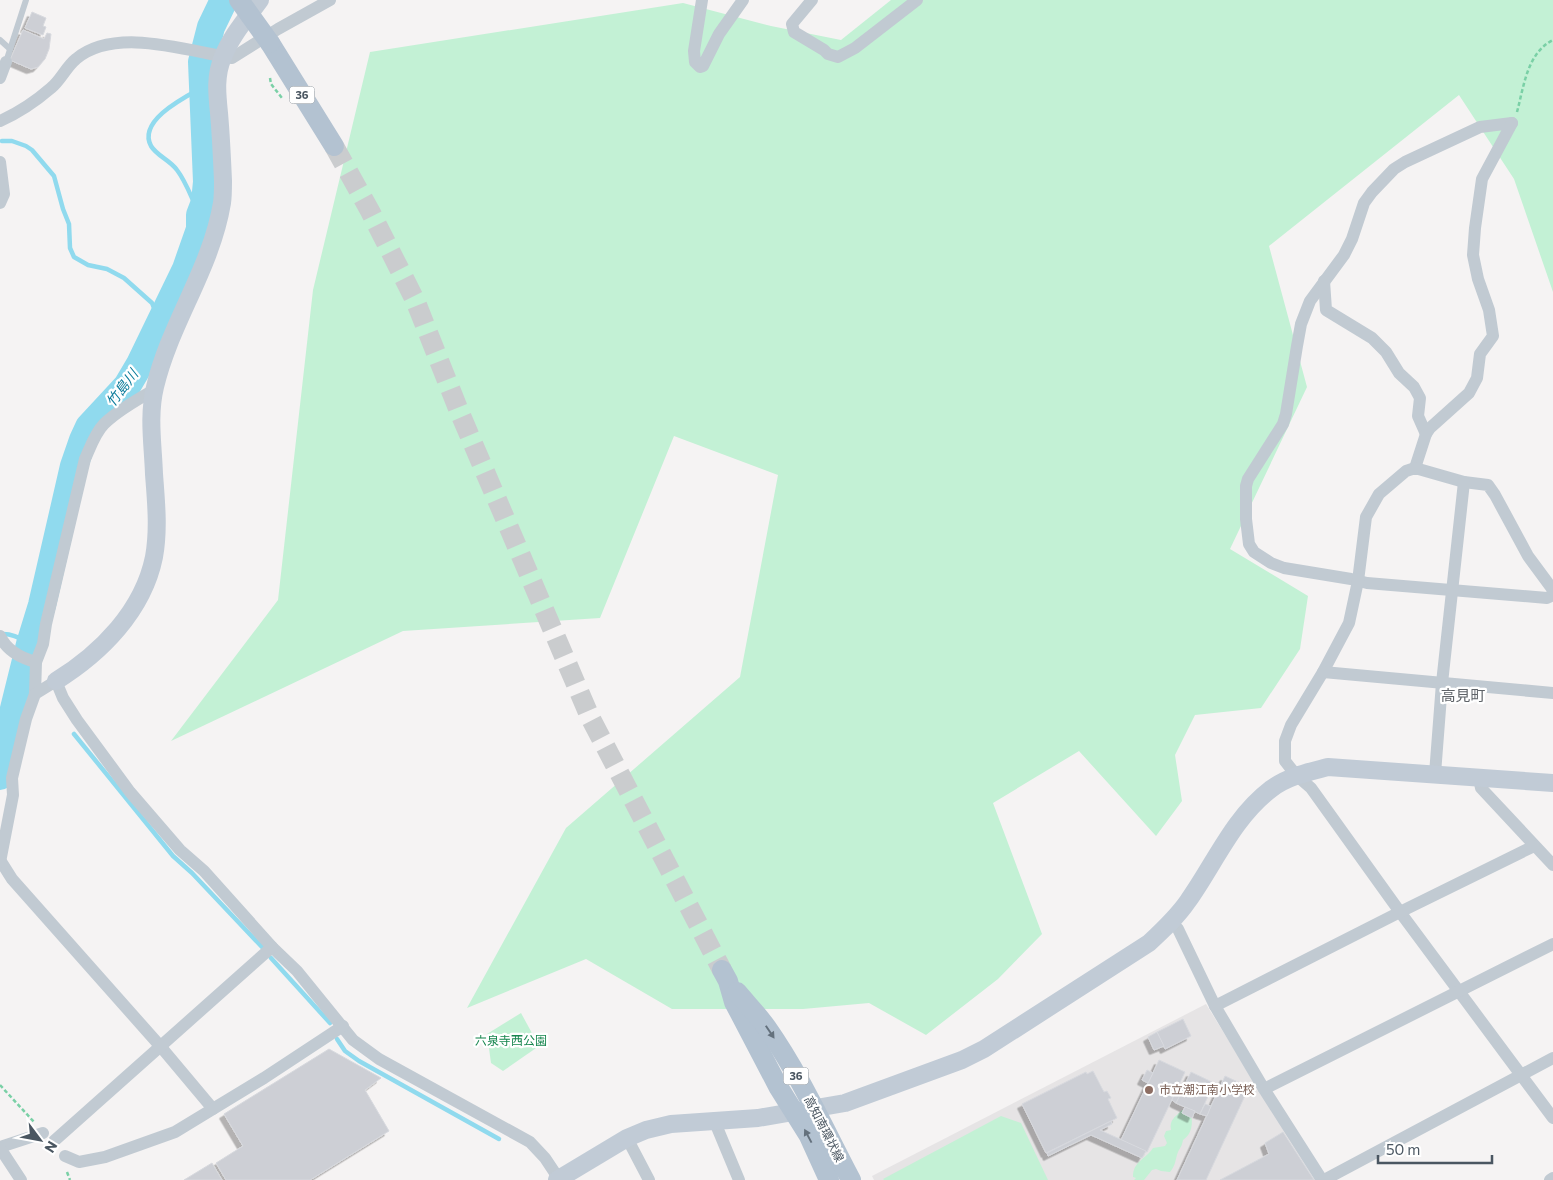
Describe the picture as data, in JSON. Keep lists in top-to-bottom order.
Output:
{
  "streets": {
    "main road": ["36", "高知南環状線"]
  },
  "districts": ["高見町"],
  "water": ["竹島川"],
  "parks": ["六泉寺西公園"],
  "places": ["市立潮江南小学校"],
  "scale_bar": "50 m",
  "north": "bottom right"
}
